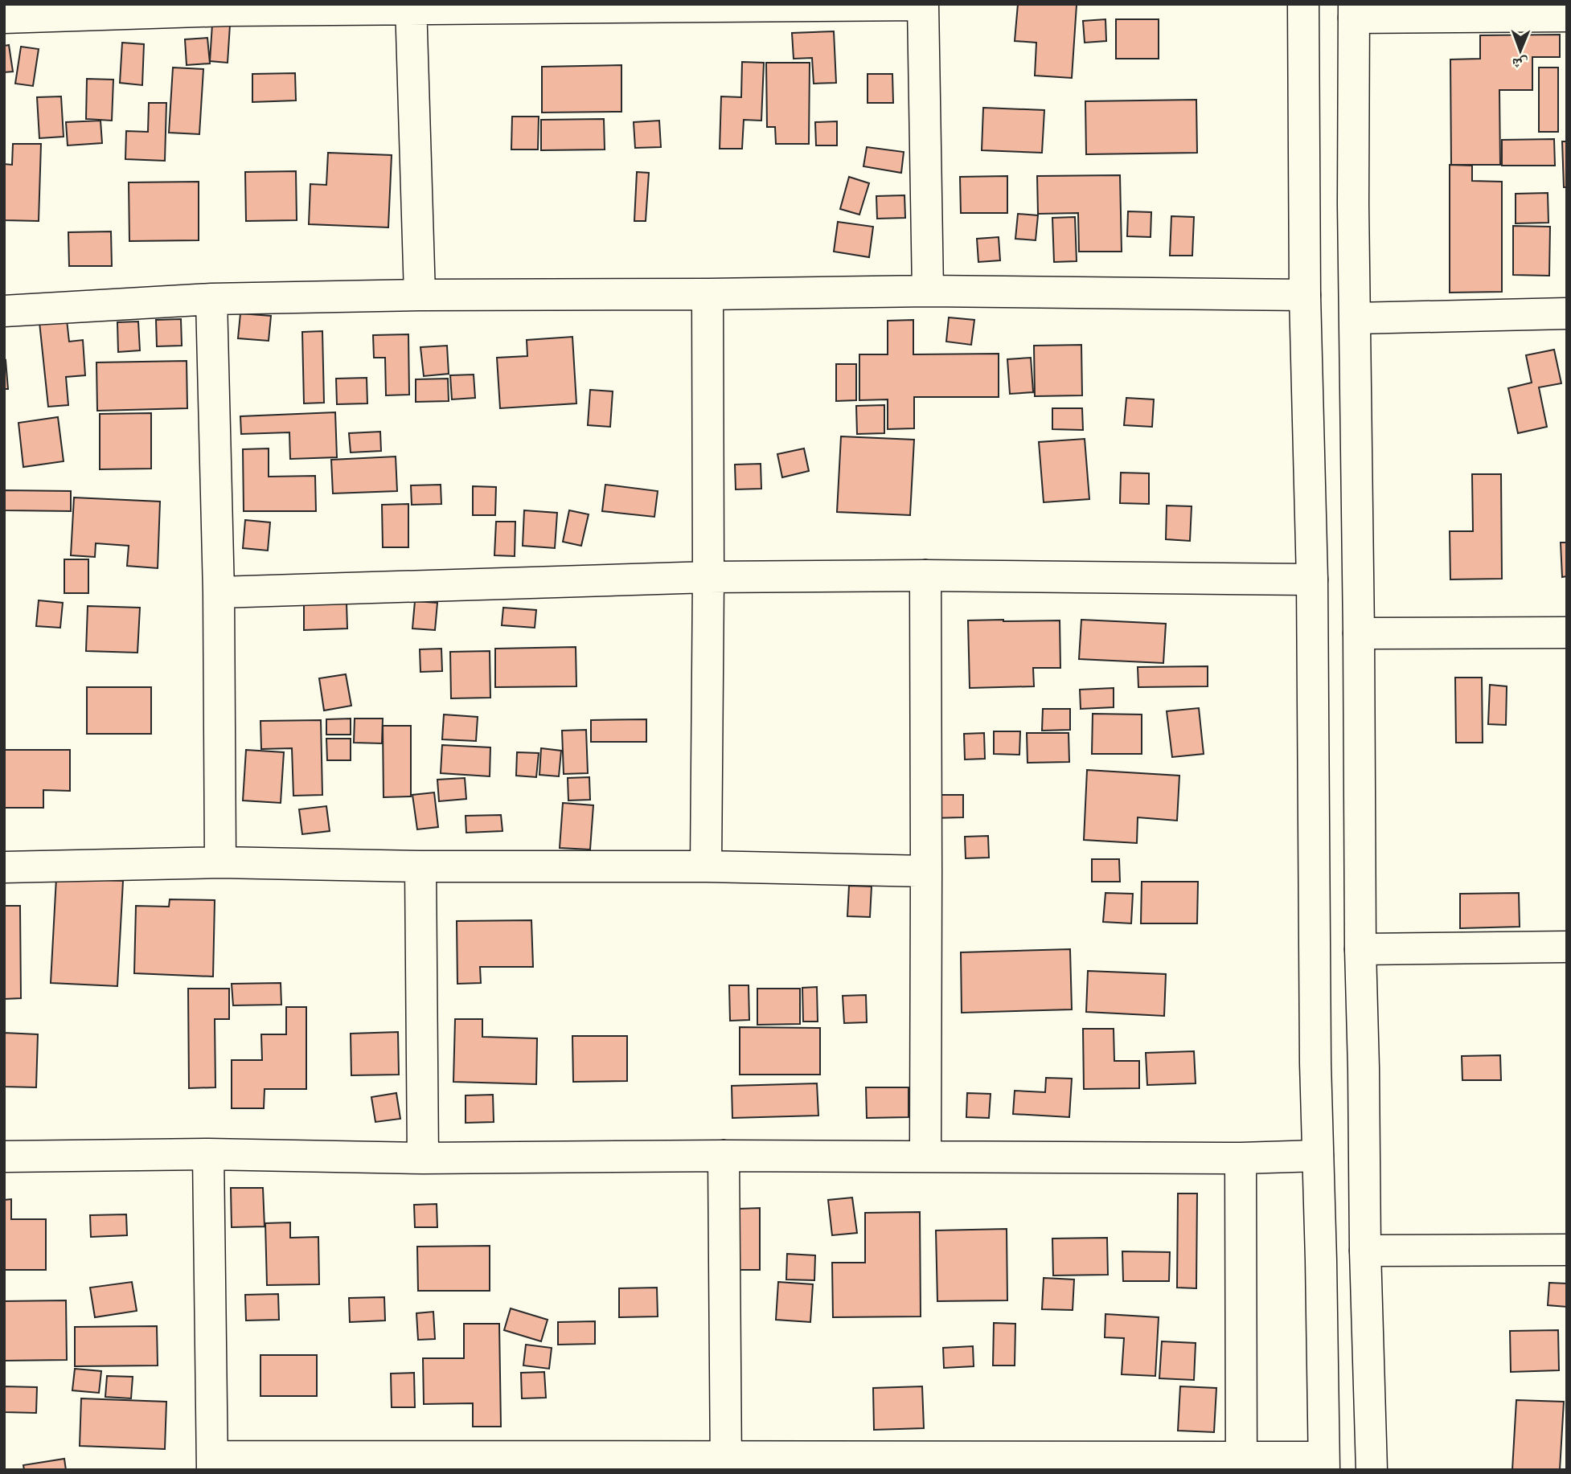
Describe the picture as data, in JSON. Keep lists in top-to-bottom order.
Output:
{
  "north": "bottom"
}
